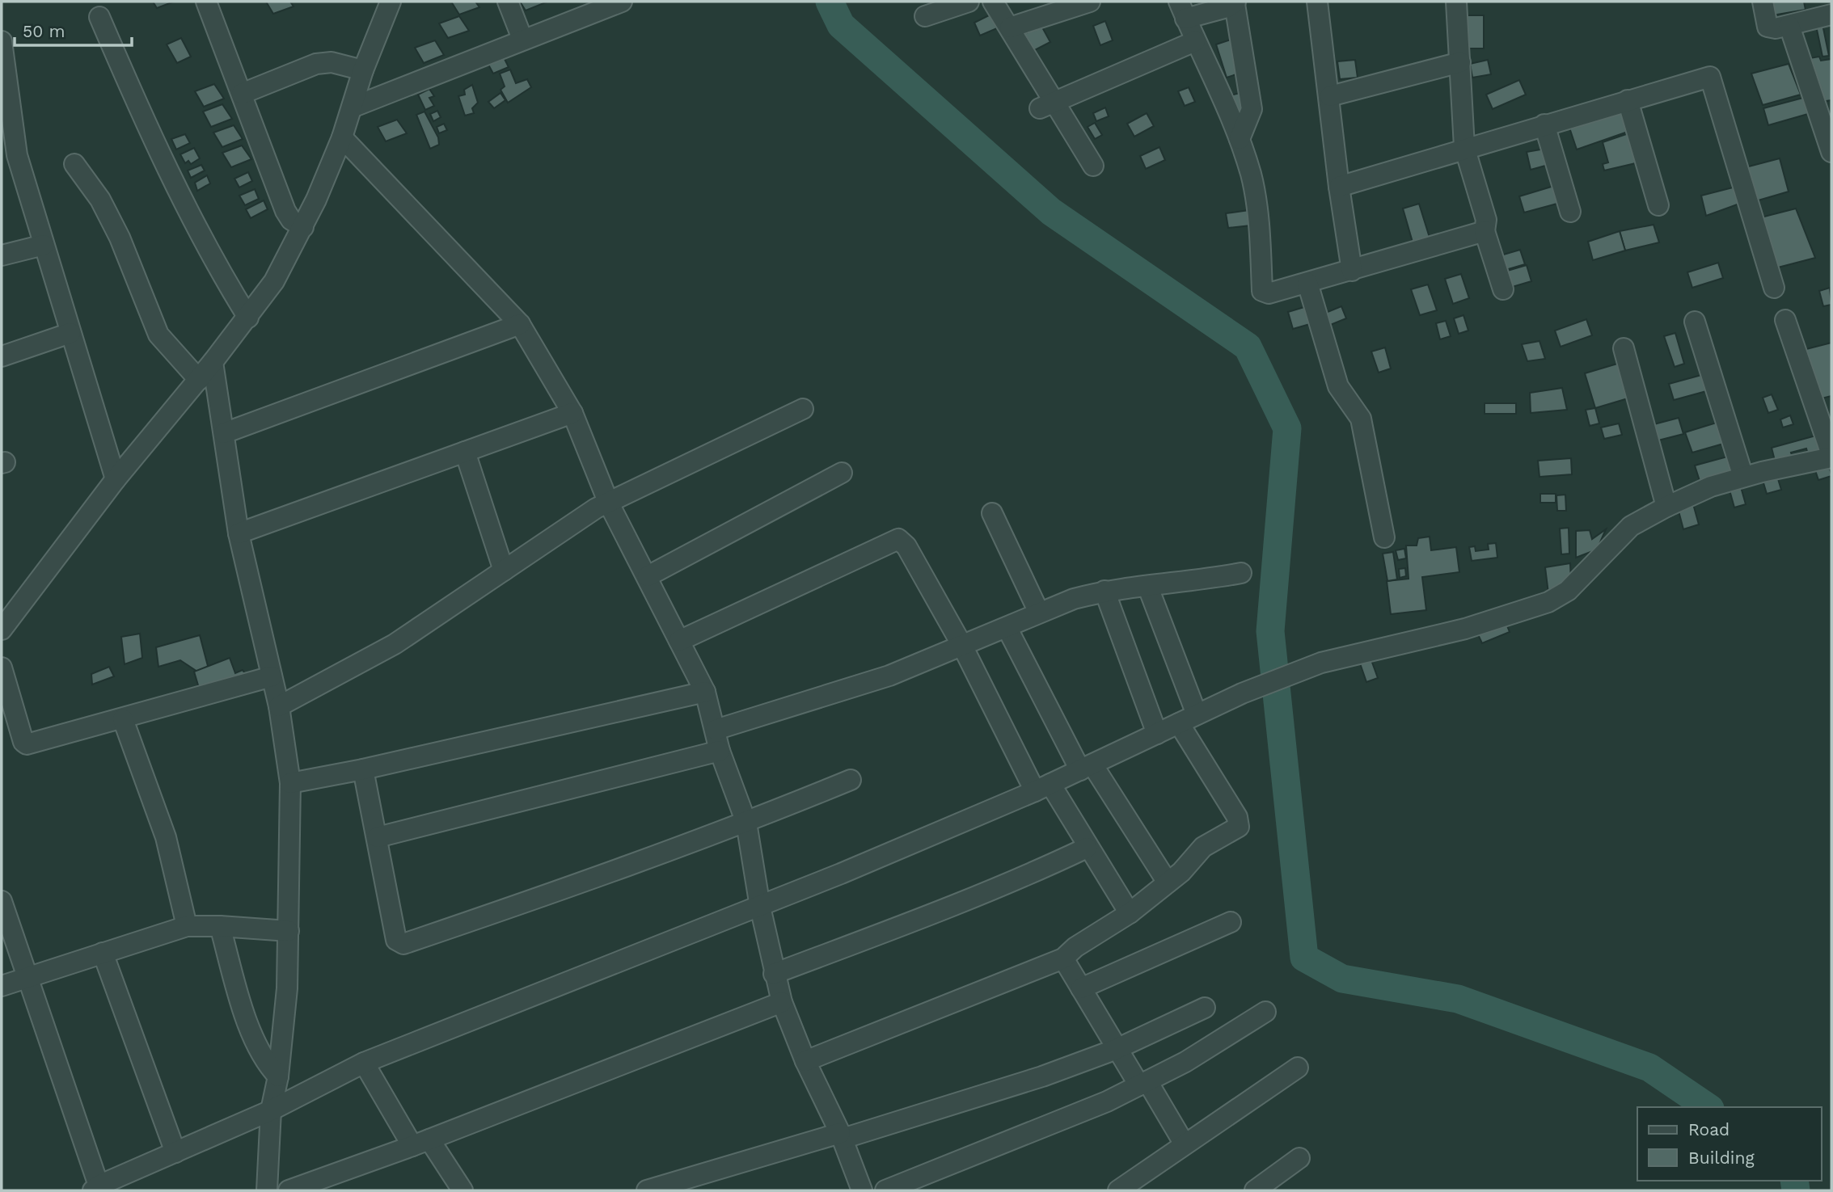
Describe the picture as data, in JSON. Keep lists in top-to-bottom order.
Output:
{
  "legend": ["Road", "Building"],
  "scale_bar": "50 m"
}
